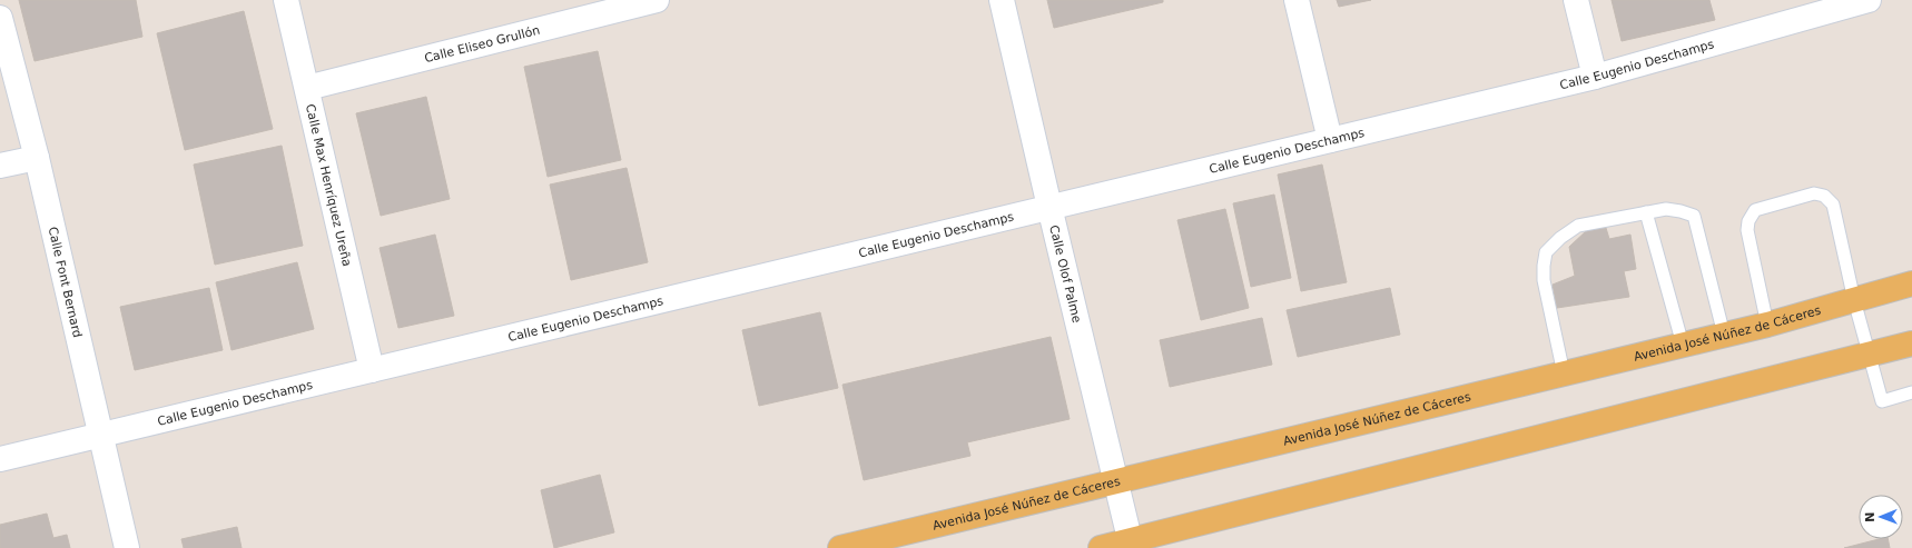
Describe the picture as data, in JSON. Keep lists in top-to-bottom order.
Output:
{
  "streets": {
    "main road": ["Avenida José Núñez de Cáceres"],
    "street": [
      "Calle Eliseo Grullón",
      "Calle Eugenio Deschamps",
      "Calle Max Henríquez Ureña",
      "Calle Olof Palme",
      "Calle Font Bernard"
    ]
  },
  "crossings": [
    ["Calle Eliseo Grullón", "Calle Max Henríquez Ureña"],
    ["Calle Eugenio Deschamps", "Calle Max Henríquez Ureña"],
    ["Calle Eugenio Deschamps", "Calle Olof Palme"],
    ["Calle Eugenio Deschamps", "Calle Font Bernard"],
    ["Calle Olof Palme", "Avenida José Núñez de Cáceres"]
  ],
  "north": "left"
}
